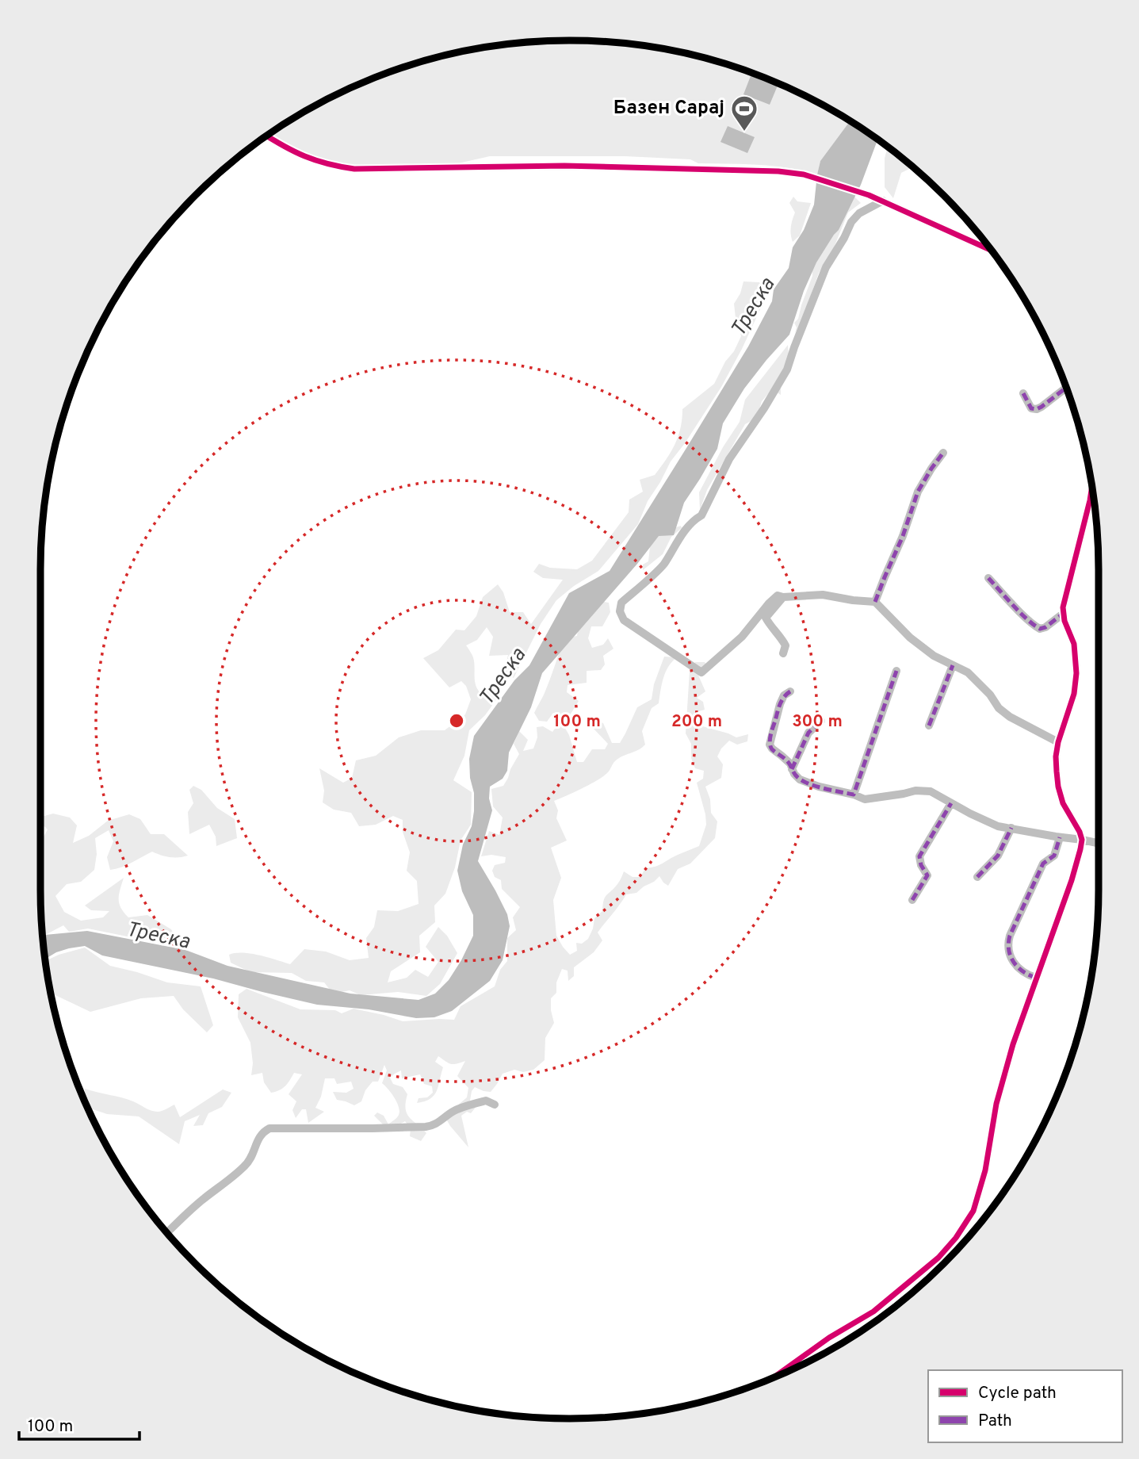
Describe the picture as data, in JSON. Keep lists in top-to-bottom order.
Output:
{
  "water": ["Треска"],
  "places": {
    "sports": ["Базен Сарај"]
  },
  "legend": ["Cycle path", "Path"],
  "scale_bar": "100 m",
  "rings": ["100 m", "200 m", "300 m"]
}
